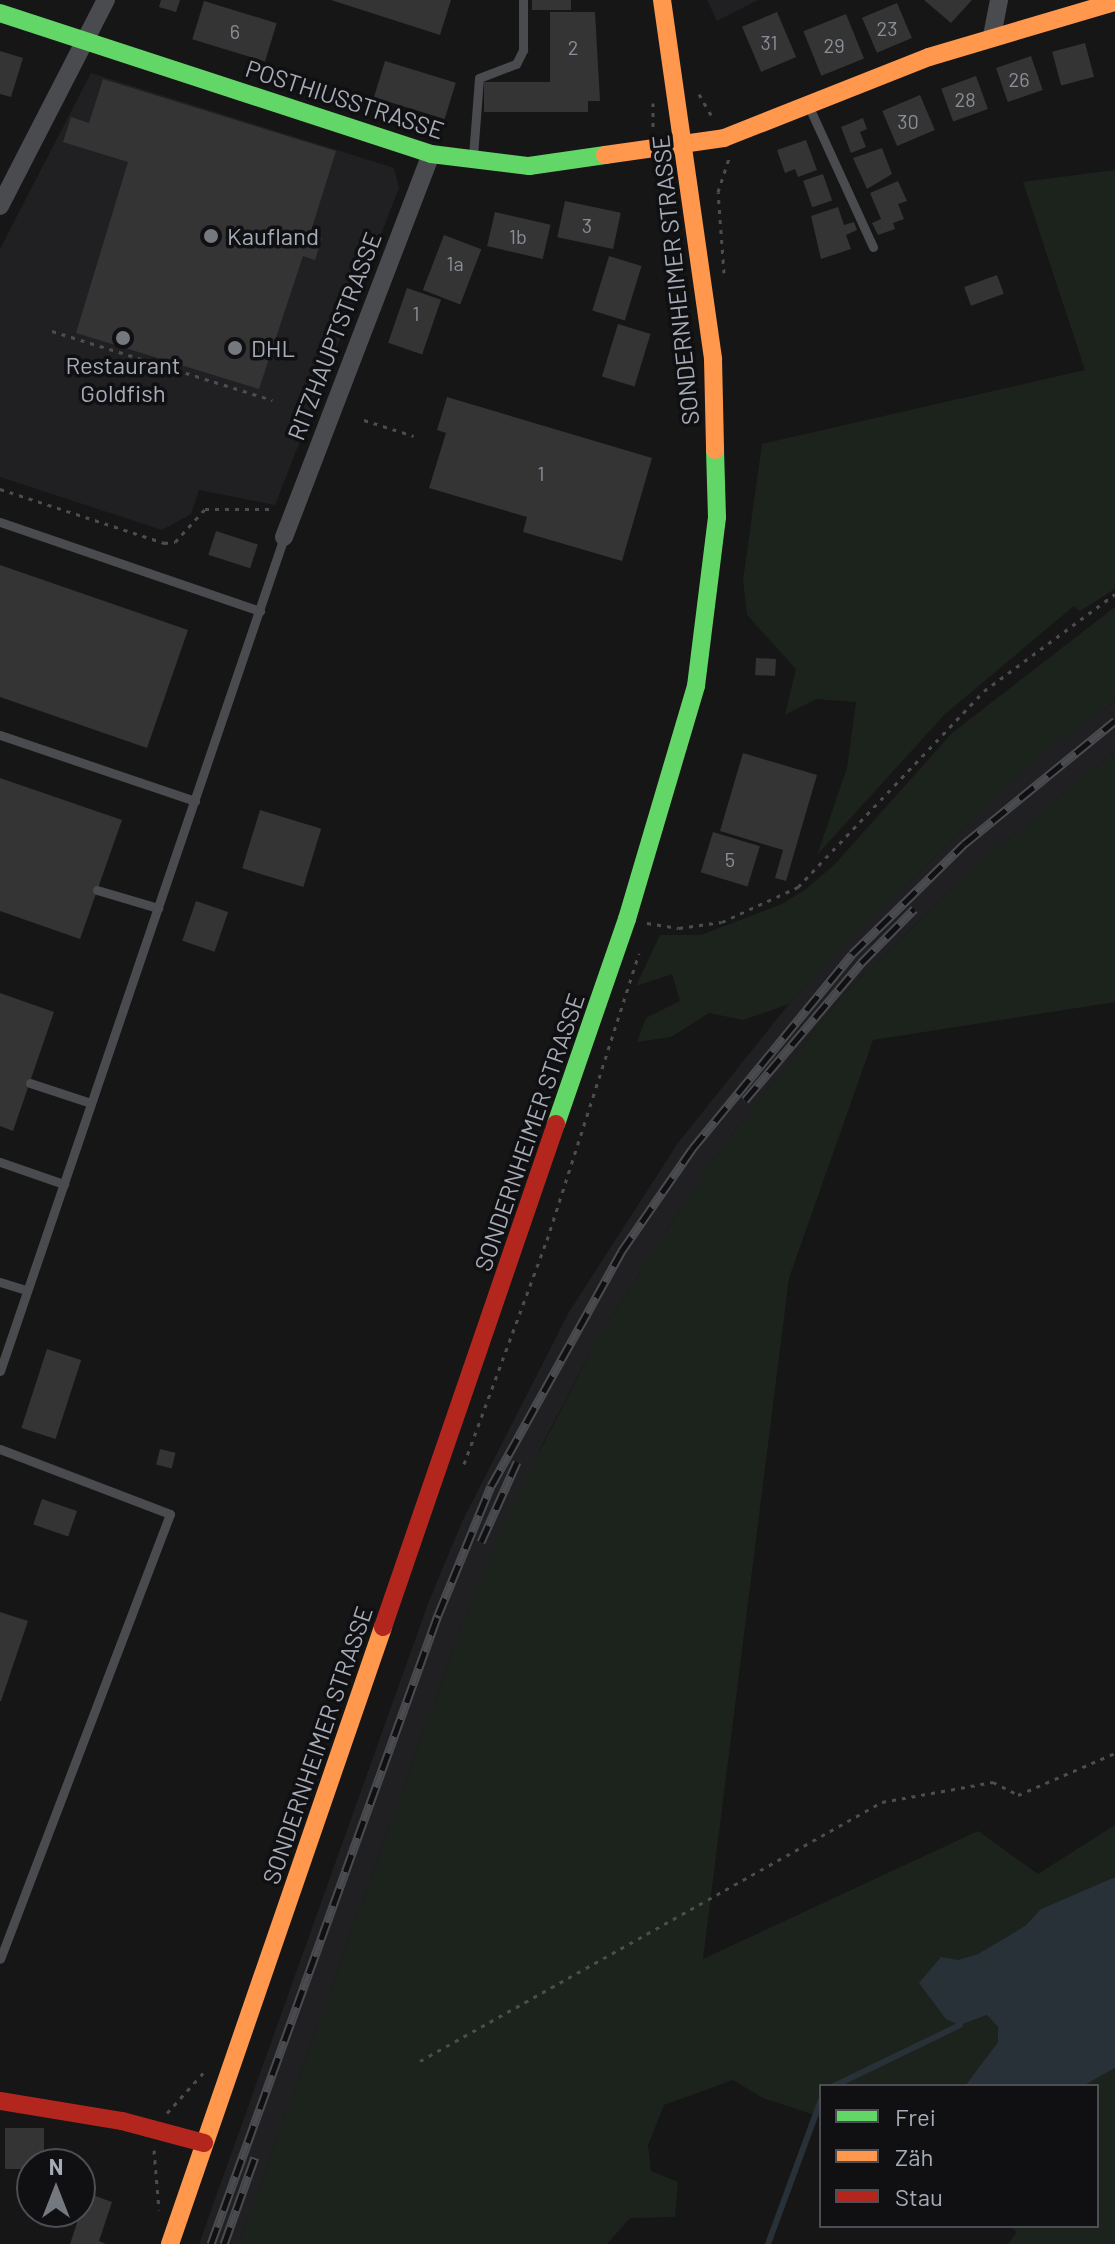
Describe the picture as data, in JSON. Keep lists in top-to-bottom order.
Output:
{
  "streets": {
    "main road": ["POSTHIUSSTRASSE", "SONDERNHEIMER STRASSE"],
    "street": ["RITZHAUPTSTRASSE"]
  },
  "crossings": [
    ["POSTHIUSSTRASSE", "SONDERNHEIMER STRASSE"],
    ["POSTHIUSSTRASSE", "RITZHAUPTSTRASSE"]
  ],
  "places": ["Kaufland", "Restaurant Goldfish", "DHL"],
  "house_numbers": [
    "23",
    "6",
    "31",
    "29",
    "2",
    "26",
    "28",
    "30",
    "3",
    "1b",
    "1a",
    "1",
    "1",
    "5"
  ],
  "legend": ["Frei", "Zäh", "Stau"],
  "north": "top"
}
